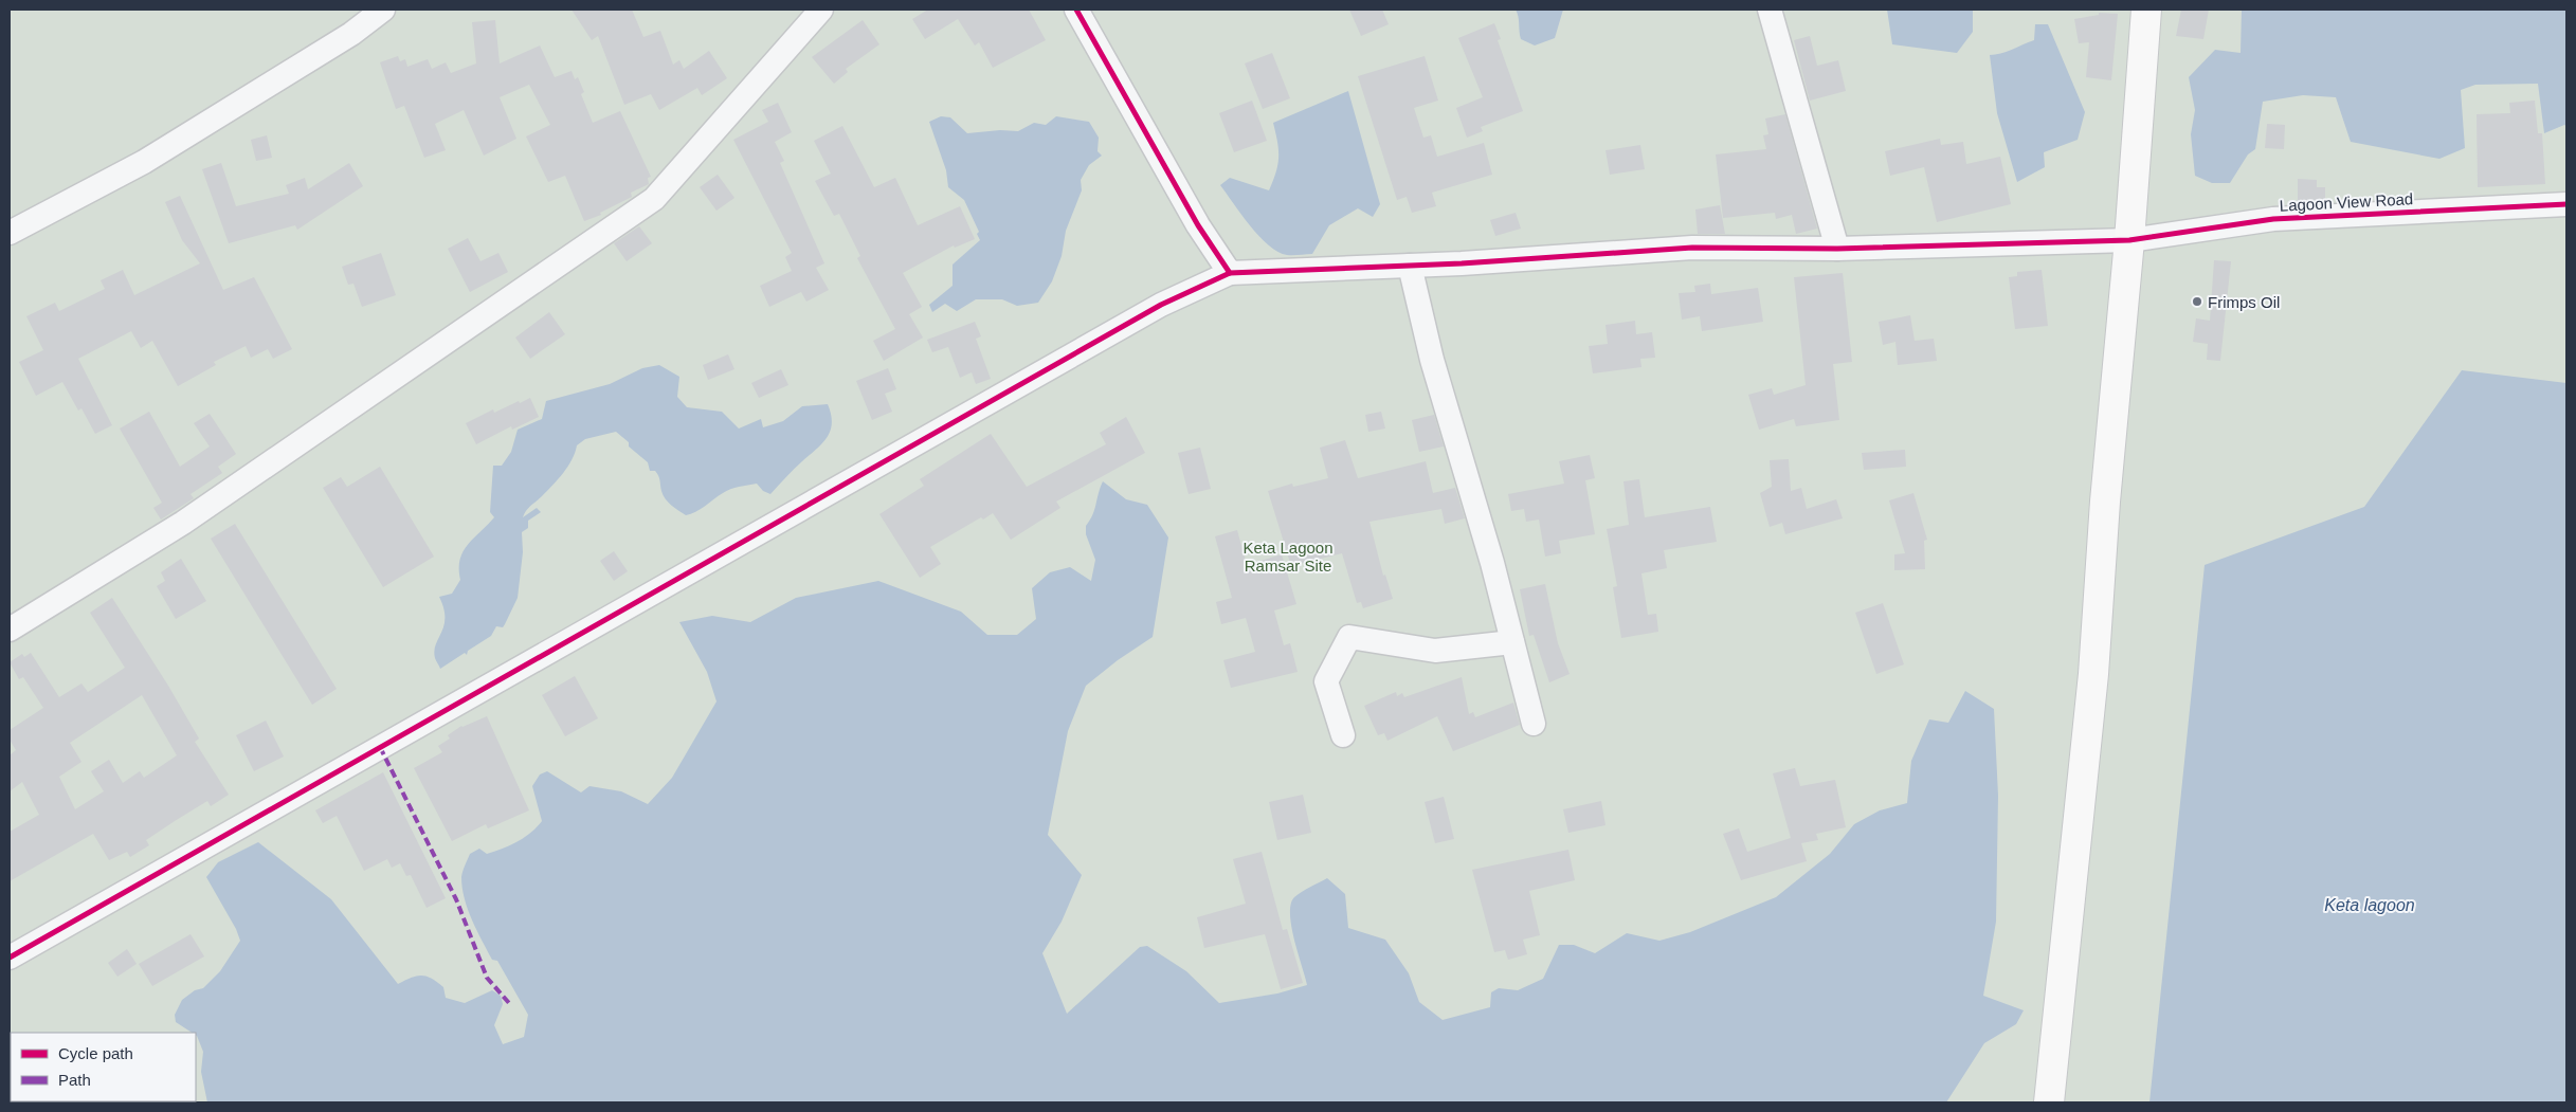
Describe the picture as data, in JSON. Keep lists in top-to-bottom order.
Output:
{
  "streets": {
    "street": ["Lagoon View Road"]
  },
  "water": ["Keta lagoon"],
  "parks": ["Keta Lagoon Ramsar Site"],
  "places": ["Frimps Oil"],
  "legend": ["Cycle path", "Path"]
}
